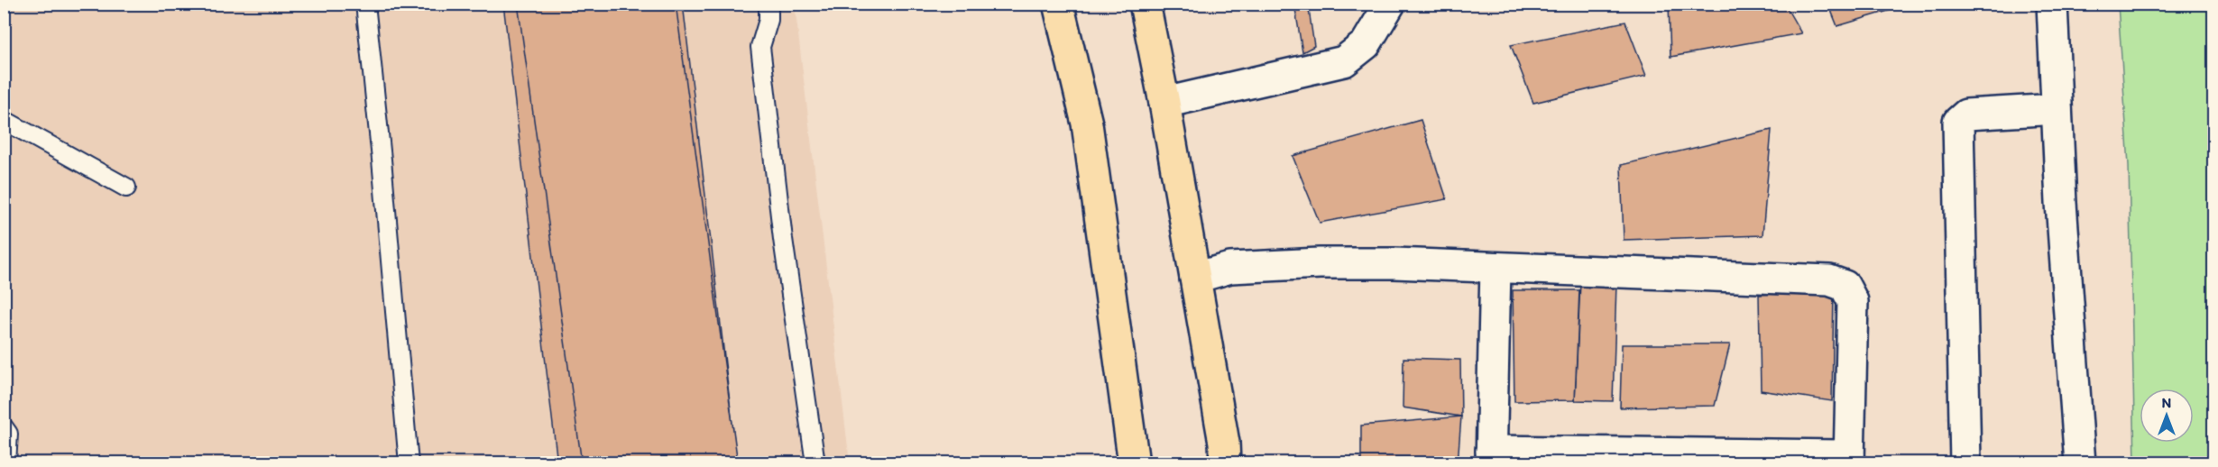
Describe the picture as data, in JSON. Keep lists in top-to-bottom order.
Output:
{
  "north": "top"
}
